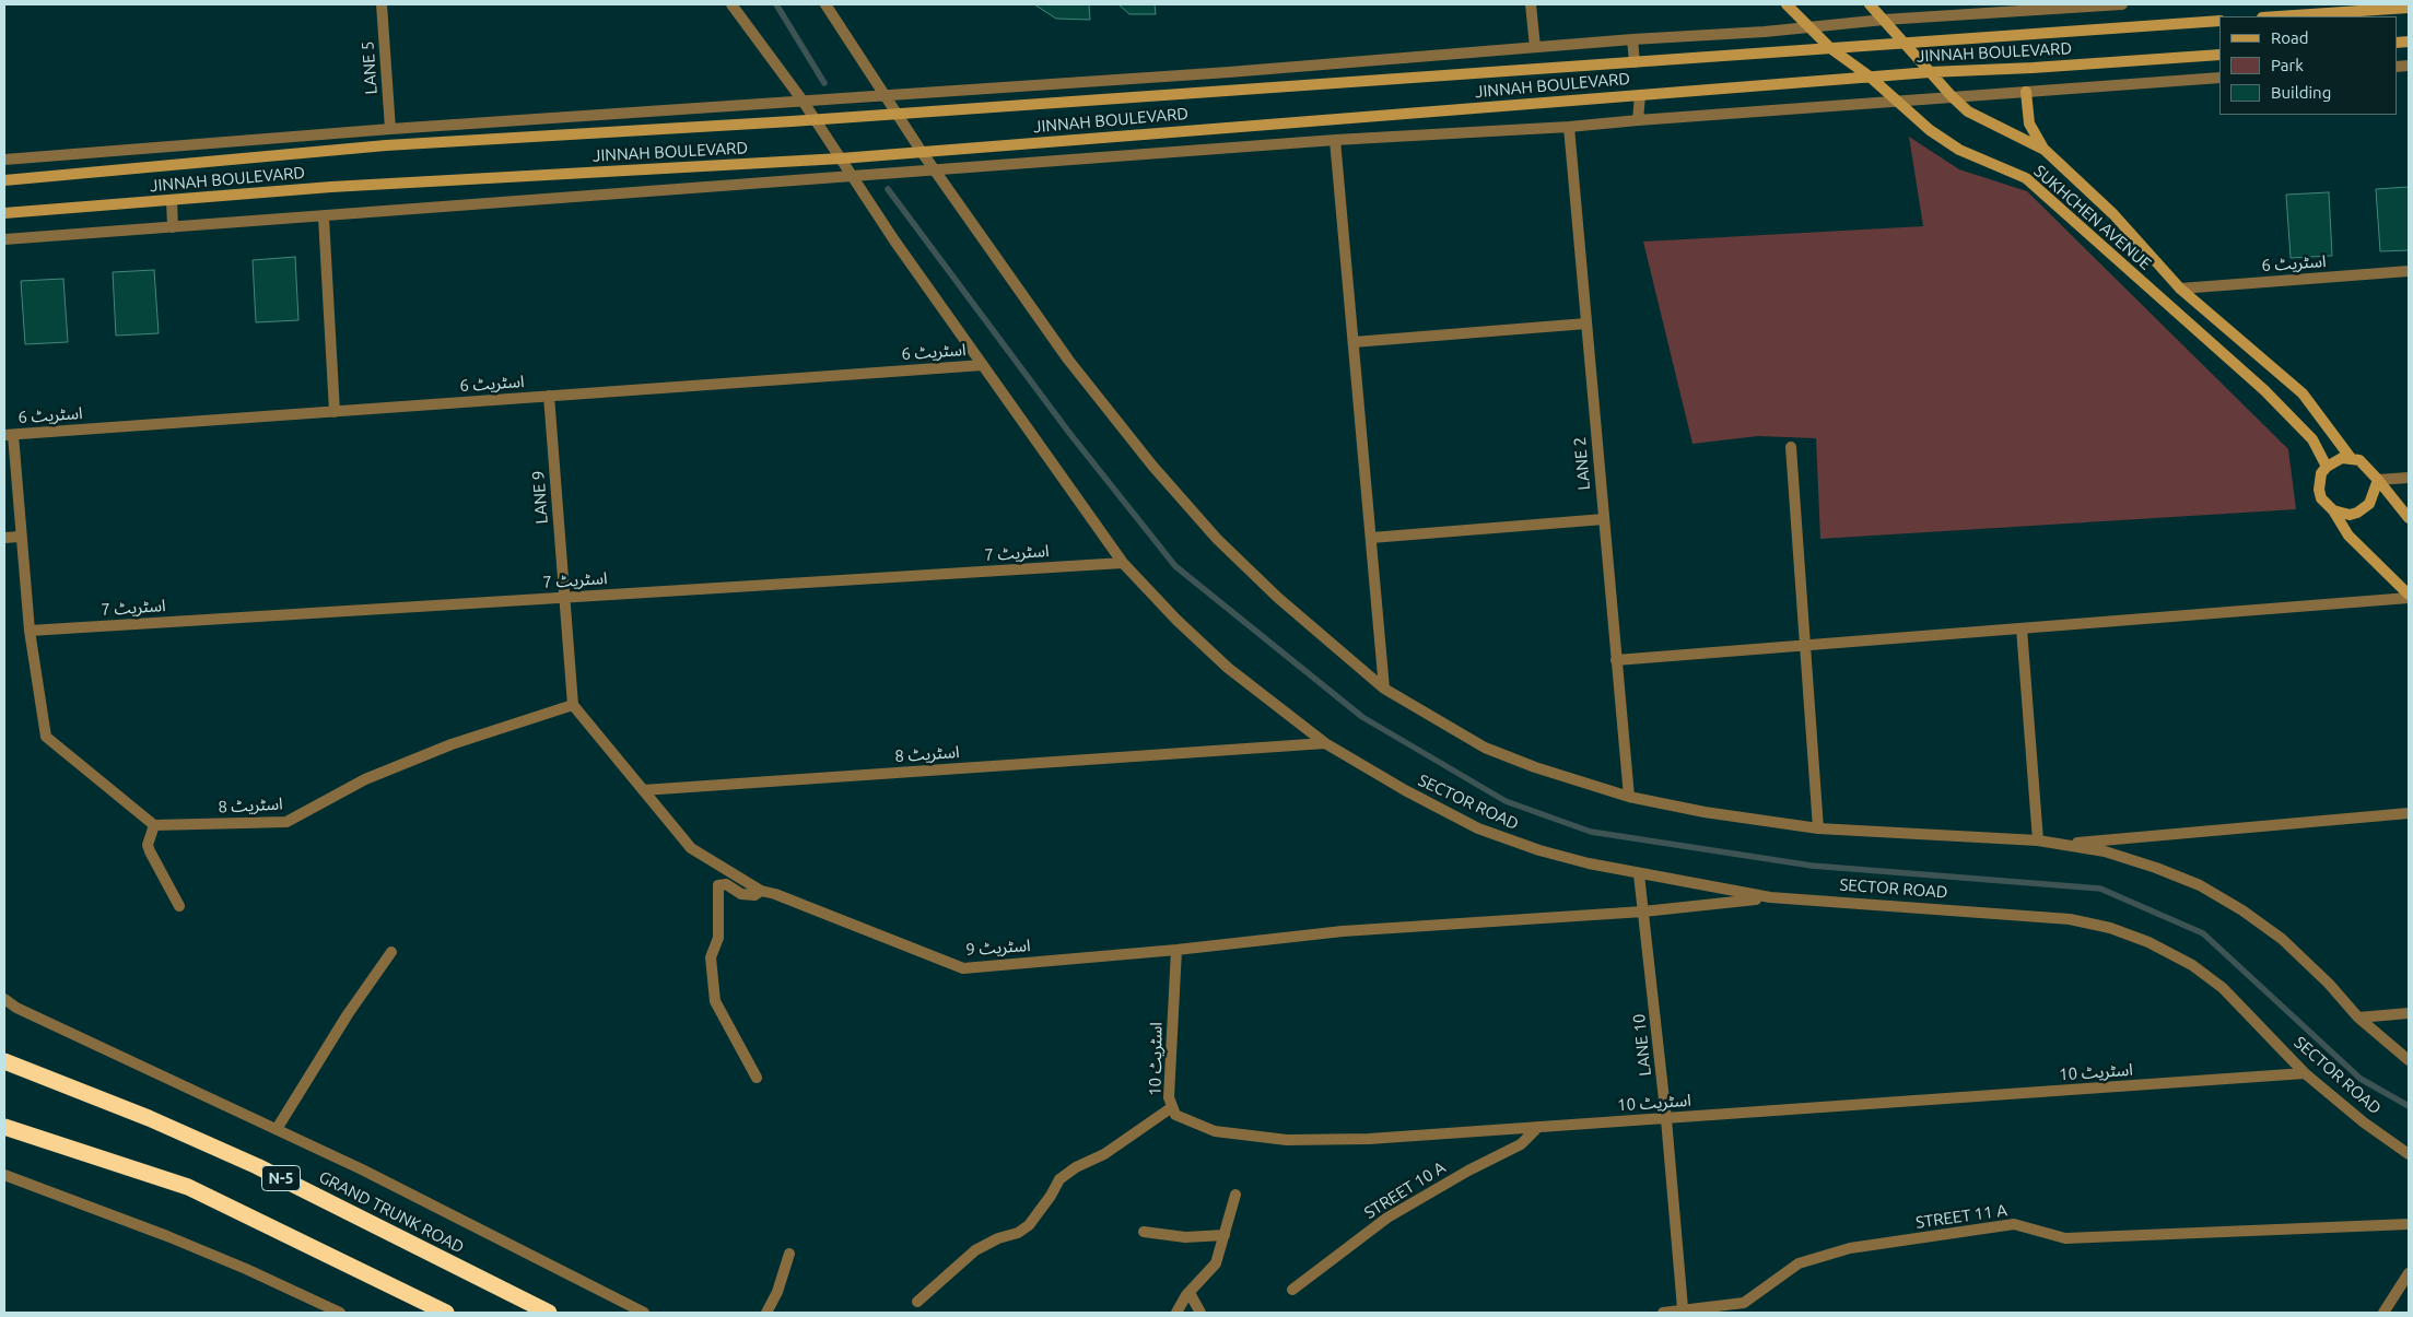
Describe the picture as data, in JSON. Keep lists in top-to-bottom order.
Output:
{
  "streets": {
    "highway": ["N-5", "GRAND TRUNK ROAD"],
    "street": [
      "JINNAH BOULEVARD",
      "LANE 5",
      "SUKHCHEN AVENUE",
      "اسٹریٹ 6",
      "LANE 2",
      "LANE 9",
      "اسٹریٹ 7",
      "اسٹریٹ 8",
      "SECTOR ROAD",
      "اسٹریٹ 9",
      "LANE 10",
      "اسٹریٹ 10",
      "STREET 10 A",
      "STREET 11 A"
    ]
  },
  "crossings": [
    ["JINNAH BOULEVARD", "SUKHCHEN AVENUE"],
    ["JINNAH BOULEVARD", "SECTOR ROAD"],
    ["SUKHCHEN AVENUE", "اسٹریٹ 6"],
    ["اسٹریٹ 6", "LANE 9"],
    ["اسٹریٹ 6", "SECTOR ROAD"],
    ["LANE 9", "اسٹریٹ 7"],
    ["اسٹریٹ 7", "SECTOR ROAD"],
    ["اسٹریٹ 8", "SECTOR ROAD"],
    ["اسٹریٹ 8", "اسٹریٹ 9"],
    ["SECTOR ROAD", "اسٹریٹ 9"],
    ["SECTOR ROAD", "LANE 10"],
    ["SECTOR ROAD", "اسٹریٹ 10"],
    ["اسٹریٹ 9", "LANE 10"],
    ["اسٹریٹ 9", "اسٹریٹ 10"],
    ["LANE 10", "اسٹریٹ 10"],
    ["LANE 10", "STREET 11 A"],
    ["اسٹریٹ 10", "STREET 10 A"]
  ],
  "legend": ["Road", "Park", "Building"]
}
